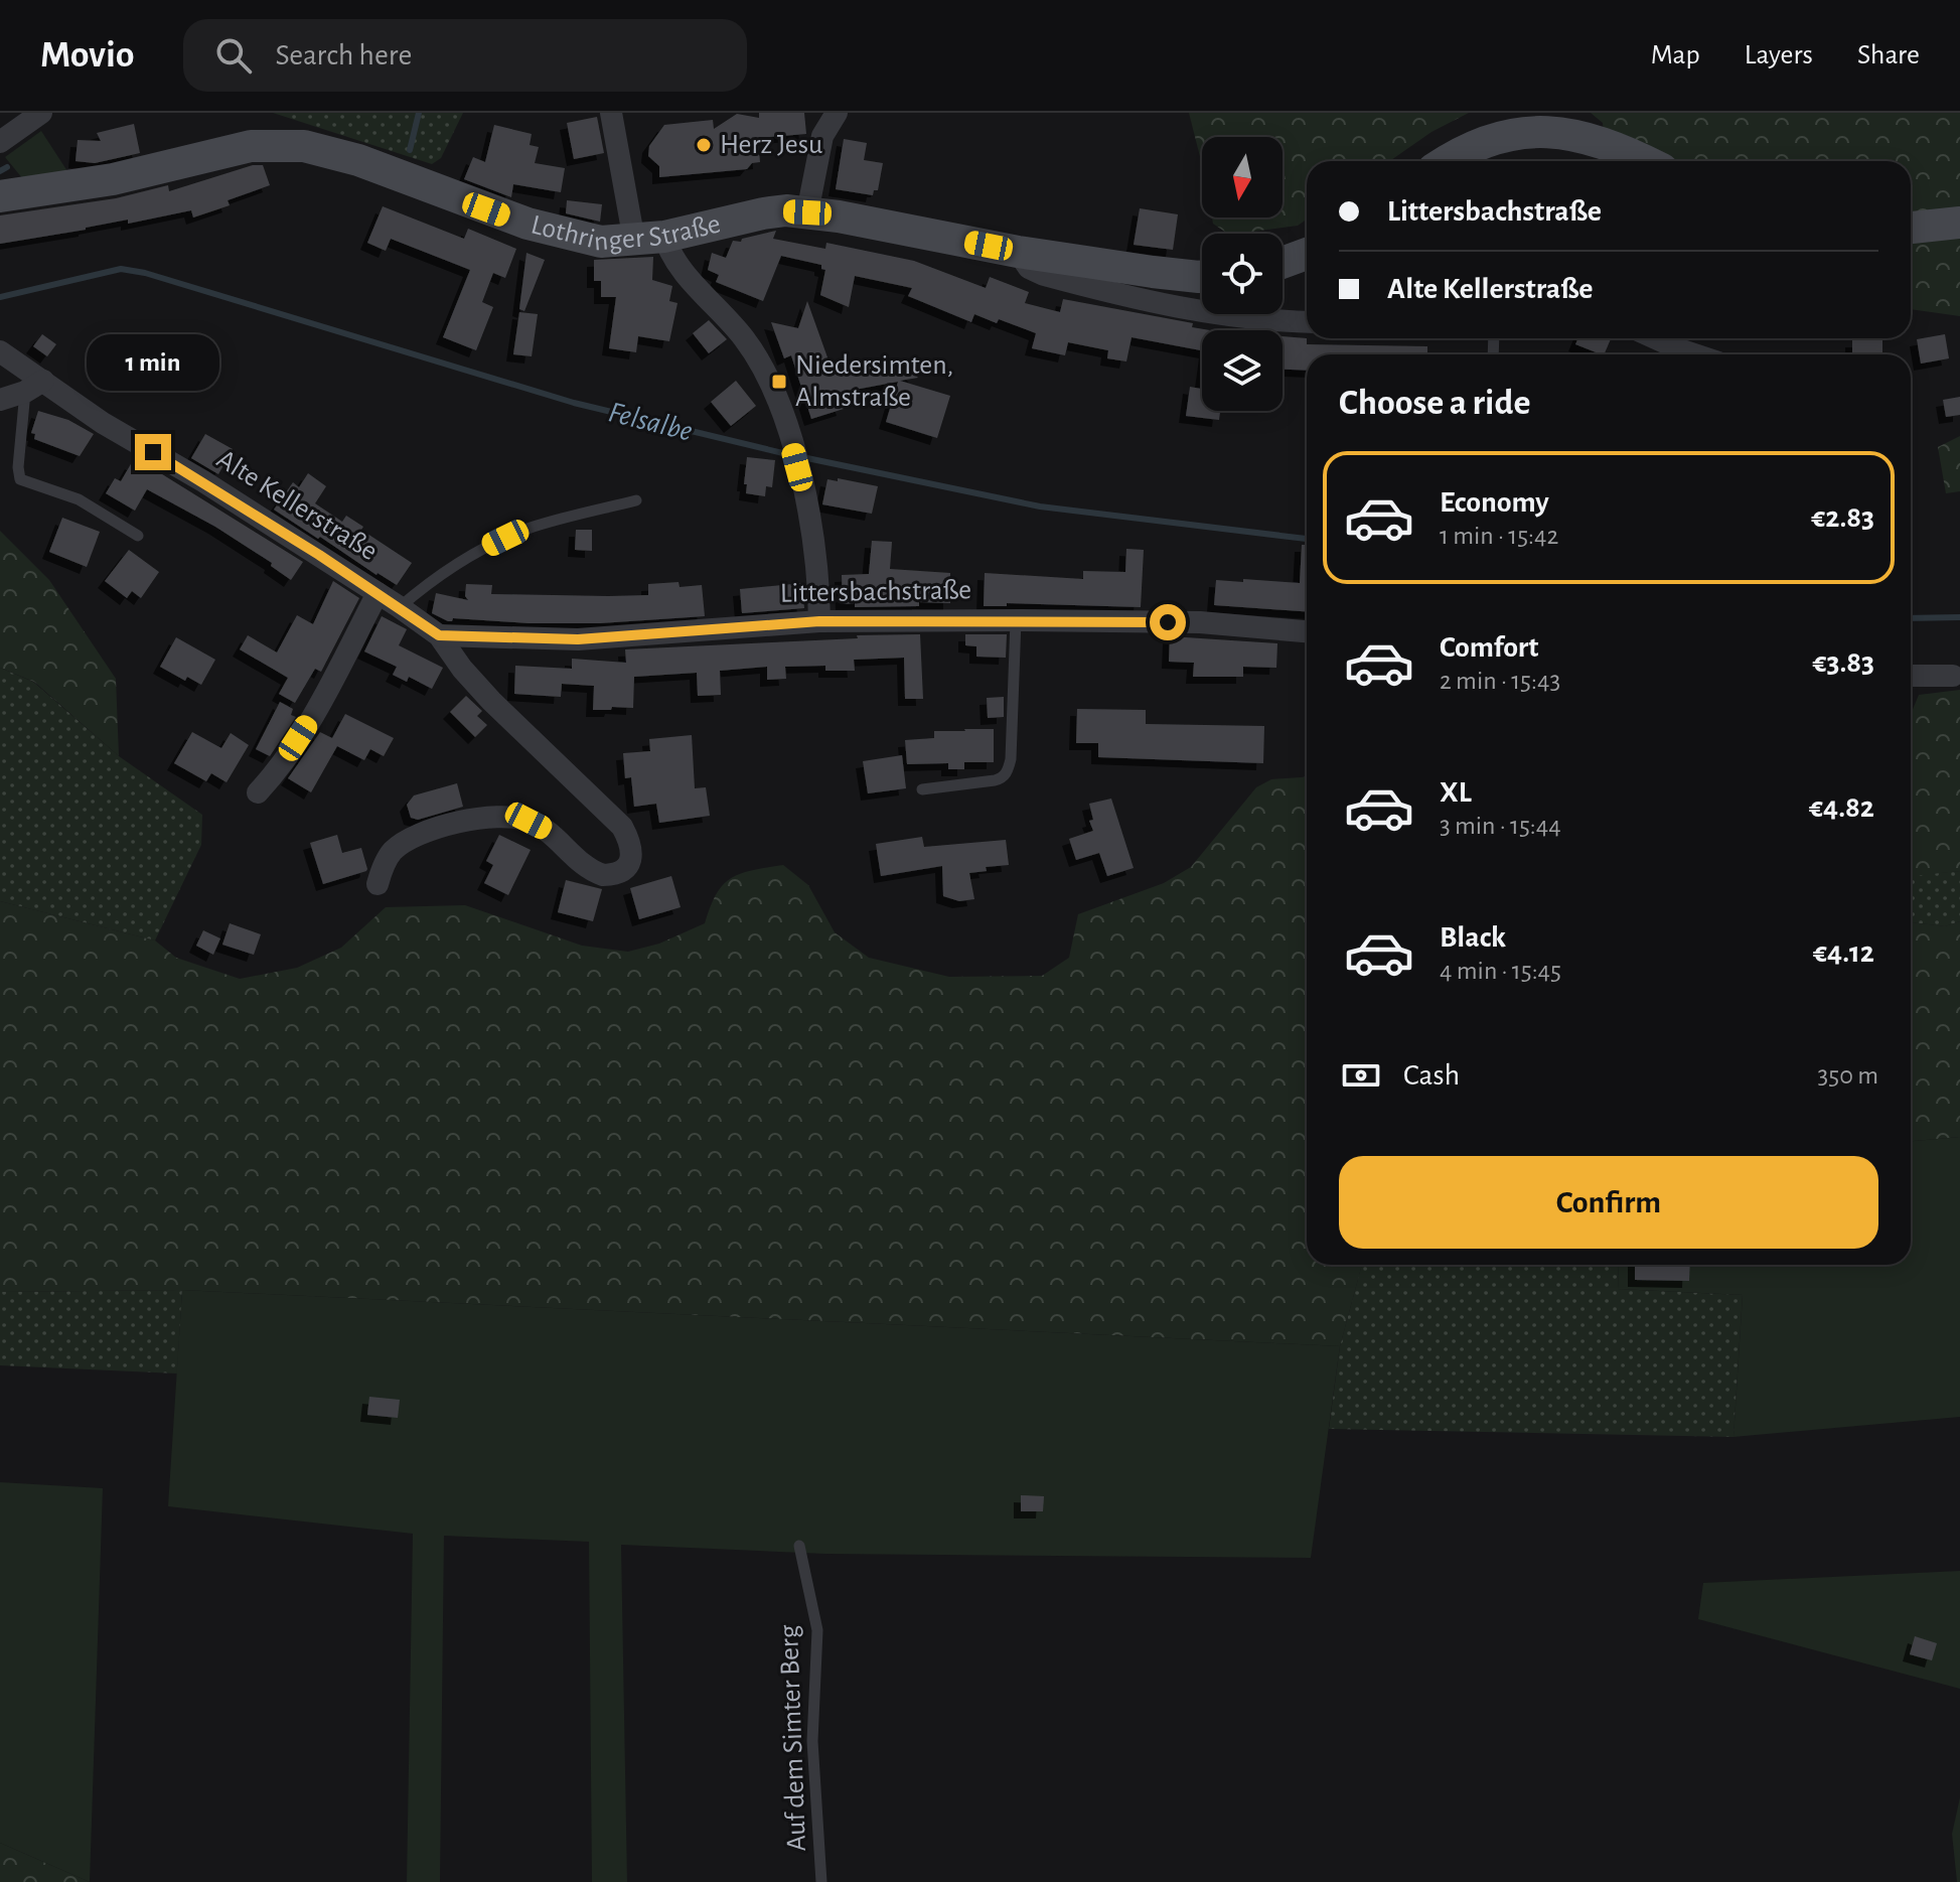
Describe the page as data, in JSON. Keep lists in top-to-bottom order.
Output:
{
  "streets": {
    "main road": ["Lothringer Straße"],
    "street": ["Alte Kellerstraße", "Littersbachstraße"],
    "lane": ["Auf dem Simter Berg"]
  },
  "crossings": [
    ["Alte Kellerstraße", "Littersbachstraße"]
  ],
  "water": ["Felsalbe"],
  "places": {
    "other": ["Herz Jesu"],
    "transit": ["Niedersimten, Almstraße"]
  },
  "north": "bottom",
  "page": {
    "header": "Movio",
    "search": "Search here",
    "nav": ["Map", "Layers", "Share"],
    "banner": ["Littersbachstraße", "Alte Kellerstraße"],
    "bubble": "1 min",
    "heading": "Choose a ride",
    "list": [
      {
        "name": "Economy",
        "note": "1 min · 15:42",
        "value": "€2.83"
      },
      {
        "name": "Comfort",
        "note": "2 min · 15:43",
        "value": "€3.83"
      },
      {
        "name": "XL",
        "note": "3 min · 15:44",
        "value": "€4.82"
      },
      {
        "name": "Black",
        "note": "4 min · 15:45",
        "value": "€4.12"
      }
    ],
    "pay": ["Cash", "350 m"],
    "buttons": "Confirm"
  }
}
